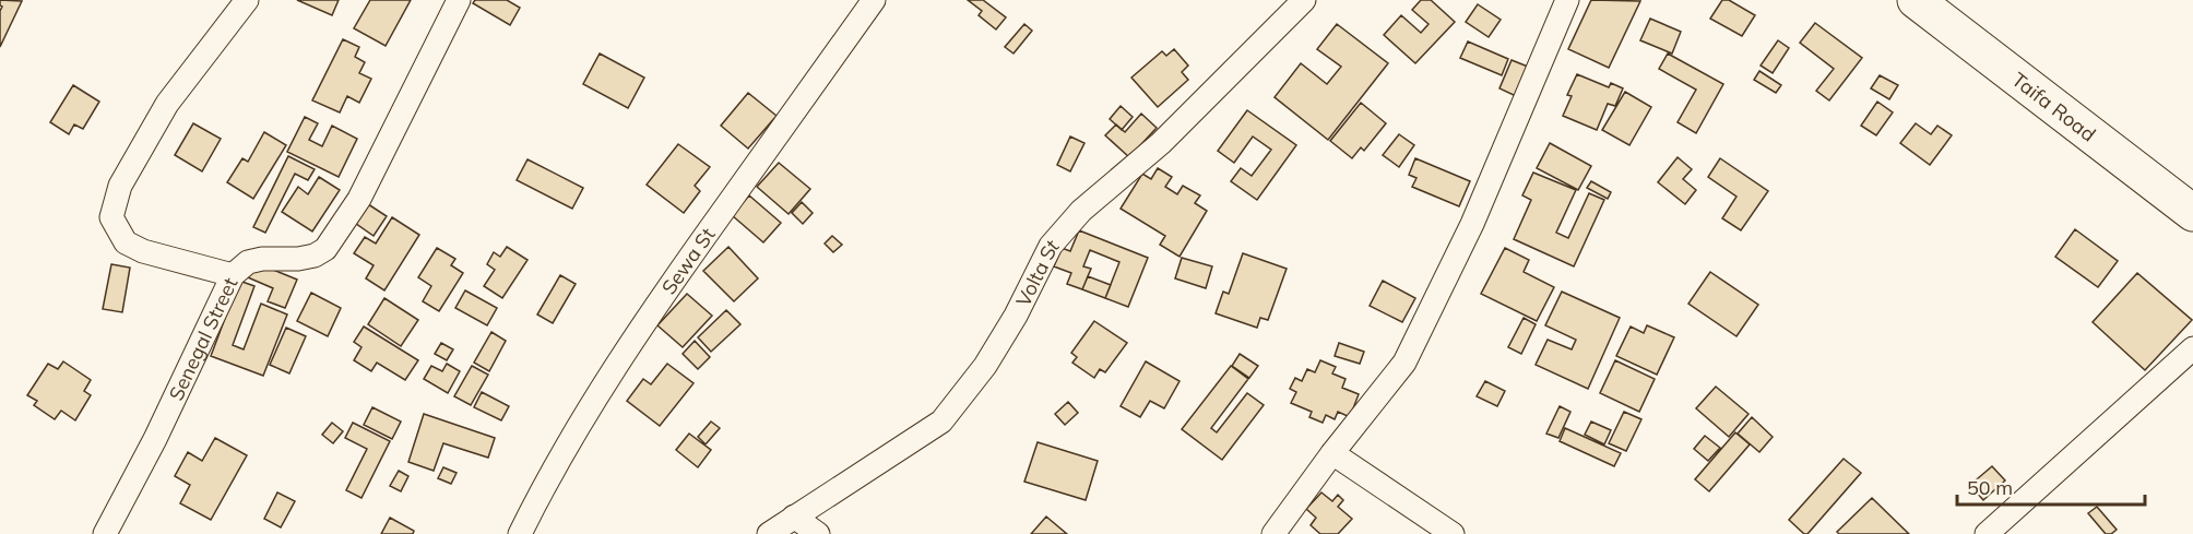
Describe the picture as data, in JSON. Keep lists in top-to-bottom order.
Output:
{
  "streets": {
    "highway": ["Taifa Road"],
    "street": ["Sewa St", "Volta St", "Senegal Street"]
  },
  "scale_bar": "50 m"
}
